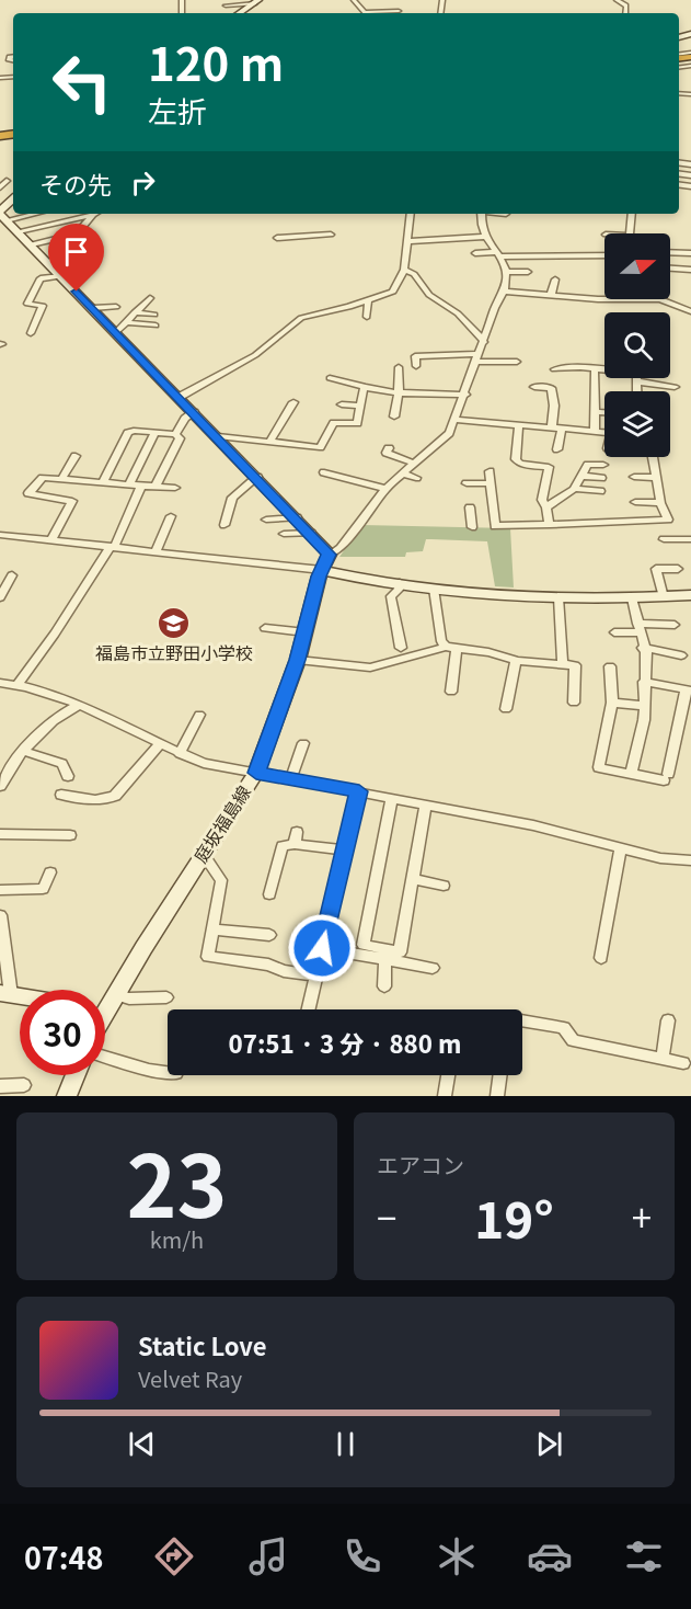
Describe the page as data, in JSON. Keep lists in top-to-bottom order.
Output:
{
  "streets": {
    "main road": ["庭坂福島線"]
  },
  "places": {
    "school or university": ["福島市立野田小学校"]
  },
  "north": "right",
  "page": {
    "turn": ["120 m", "左折"],
    "then": "その先",
    "limit": "30",
    "trip": "07:51 · 3 分 · 880 m",
    "tile": [
      ["23", "km/h"],
      "エアコン"
    ],
    "heat": ["−", "19°", "+"],
    "song": ["Static Love", "Velvet Ray"],
    "tabs": "07:48"
  }
}
